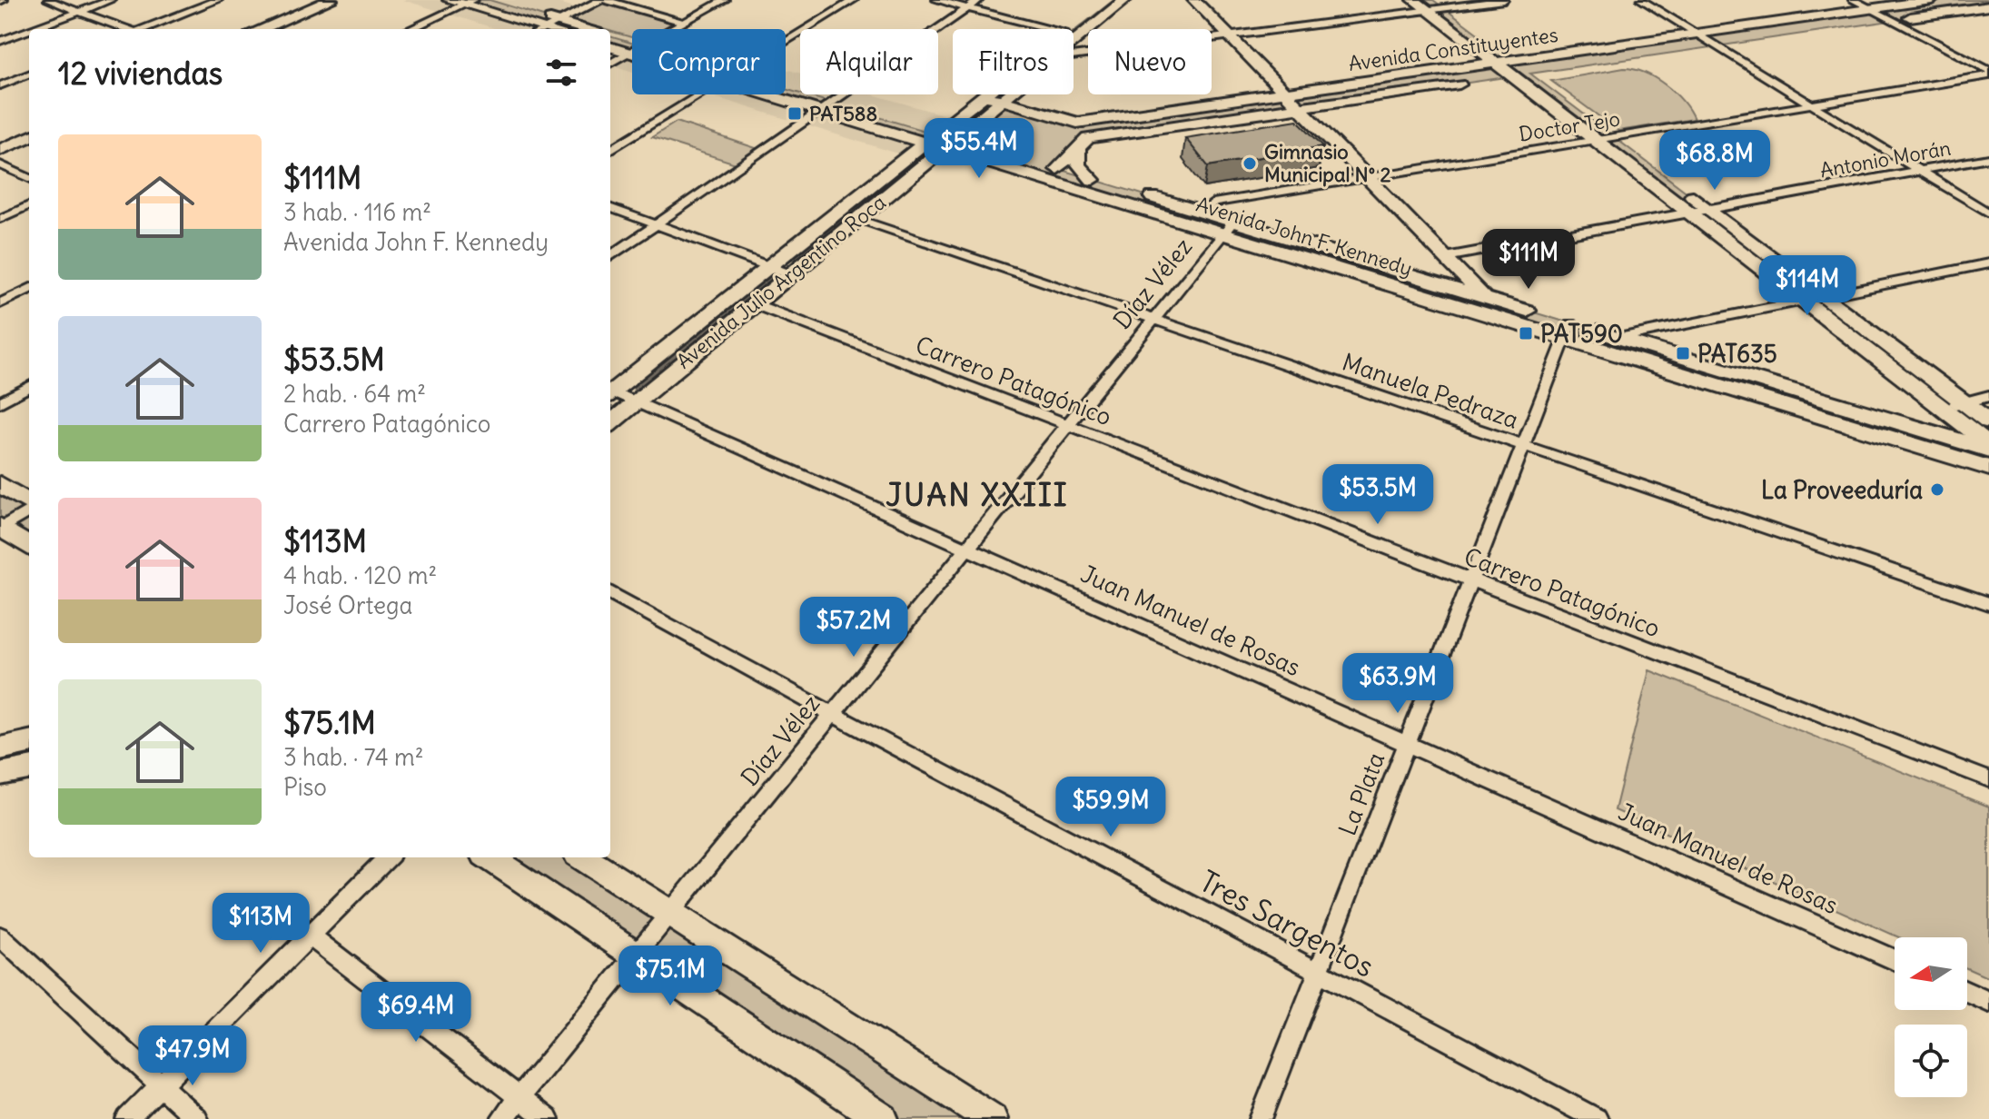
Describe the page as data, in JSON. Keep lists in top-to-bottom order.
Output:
{
  "streets": {
    "main road": ["Avenida Constituyentes", "Avenida John F. Kennedy", "Avenida Julio Argentino Roca"],
    "street": [
      "Doctor Tejo",
      "Antonio Morán",
      "Díaz Vélez",
      "Carrero Patagónico",
      "Manuela Pedraza",
      "Juan Manuel de Rosas",
      "La Plata",
      "Tres Sargentos"
    ]
  },
  "crossings": [
    ["Avenida Constituyentes", "Avenida Julio Argentino Roca"],
    ["Doctor Tejo", "Avenida John F. Kennedy"],
    ["Avenida John F. Kennedy", "Avenida Julio Argentino Roca"],
    ["Avenida John F. Kennedy", "Díaz Vélez"],
    ["Avenida John F. Kennedy", "La Plata"],
    ["Avenida Julio Argentino Roca", "Carrero Patagónico"],
    ["Avenida Julio Argentino Roca", "Manuela Pedraza"],
    ["Avenida Julio Argentino Roca", "Juan Manuel de Rosas"],
    ["Díaz Vélez", "Carrero Patagónico"],
    ["Díaz Vélez", "Manuela Pedraza"],
    ["Díaz Vélez", "Juan Manuel de Rosas"],
    ["Díaz Vélez", "Tres Sargentos"],
    ["Carrero Patagónico", "La Plata"],
    ["Manuela Pedraza", "La Plata"],
    ["Juan Manuel de Rosas", "La Plata"],
    ["La Plata", "Tres Sargentos"]
  ],
  "districts": ["JUAN XXIII"],
  "places": {
    "transit": ["PAT588", "PAT590", "PAT635"],
    "other": ["Gimnasio Municipal N° 2", "La Proveeduría"]
  },
  "north": "left",
  "page": {
    "chip": [
      "Comprar",
      "Alquilar",
      "Filtros",
      "Nuevo"
    ],
    "heading": "12 viviendas",
    "list": [
      {
        "name": "$111M",
        "note": "3 hab. · 116 m² · Avenida John F. Kennedy"
      },
      {
        "name": "$53.5M",
        "note": "2 hab. · 64 m² · Carrero Patagónico"
      },
      {
        "name": "$113M",
        "note": "4 hab. · 120 m² · José Ortega"
      },
      {
        "name": "$75.1M",
        "note": "3 hab. · 74 m² · Piso"
      }
    ],
    "price": [
      "$55.4M",
      "$68.8M",
      "$111M",
      "$114M",
      "$53.5M",
      "$57.2M",
      "$63.9M",
      "$59.9M",
      "$113M",
      "$75.1M",
      "$69.4M",
      "$47.9M"
    ]
  }
}
